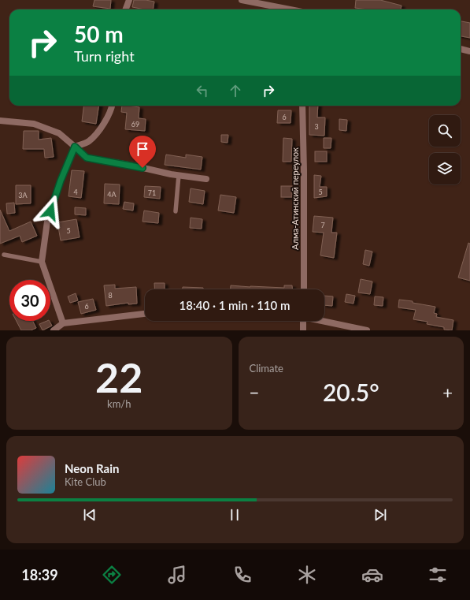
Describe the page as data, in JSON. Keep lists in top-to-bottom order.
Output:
{
  "streets": {
    "street": ["Алма-Атинский переулок"]
  },
  "house_numbers": [
    "6",
    "69",
    "3",
    "4",
    "5",
    "71",
    "4А",
    "3А",
    "7",
    "5",
    "8",
    "6"
  ],
  "page": {
    "turn": ["50 m", "Turn right"],
    "limit": "30",
    "trip": "18:40 · 1 min · 110 m",
    "tile": [
      ["22", "km/h"],
      "Climate"
    ],
    "heat": ["−", "20.5°", "+"],
    "song": ["Neon Rain", "Kite Club"],
    "tabs": "18:39"
  }
}
